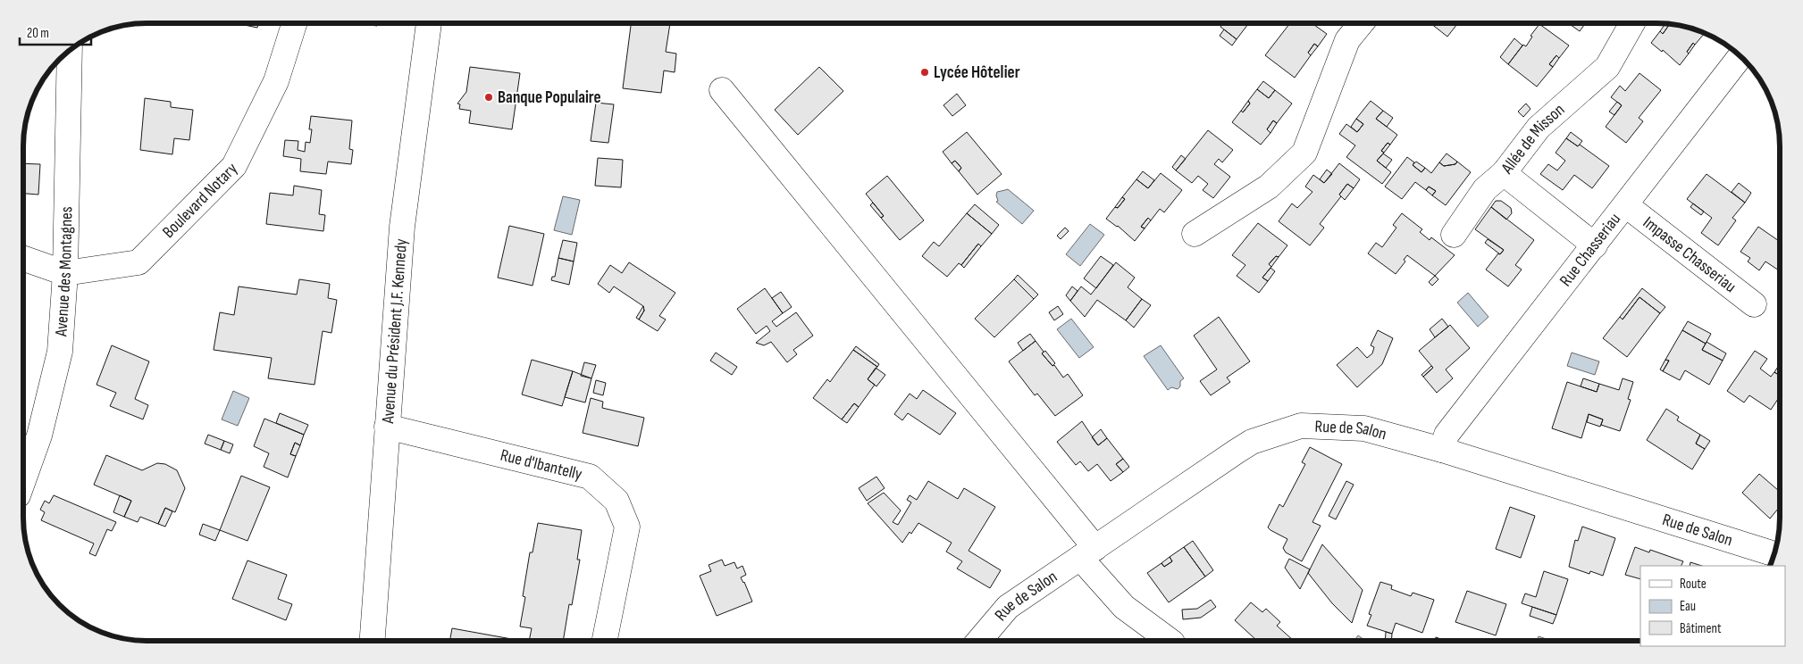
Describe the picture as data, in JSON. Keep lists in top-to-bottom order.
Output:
{
  "streets": {
    "street": [
      "Allée de Misson",
      "Boulevard Notary",
      "Rue Chasseriau",
      "Impasse Chasseriau",
      "Avenue des Montagnes",
      "Avenue du Président J.F. Kennedy",
      "Rue de Salon",
      "Rue d'Ibantelly"
    ]
  },
  "crossings": [
    ["Allée de Misson", "Rue Chasseriau"],
    ["Boulevard Notary", "Avenue des Montagnes"],
    ["Rue Chasseriau", "Impasse Chasseriau"],
    ["Rue Chasseriau", "Rue de Salon"],
    ["Avenue du Président J.F. Kennedy", "Rue d'Ibantelly"]
  ],
  "places": ["Lycée Hôtelier", "Banque Populaire"],
  "legend": ["Route", "Eau", "Bâtiment"],
  "scale_bar": "20 m"
}
